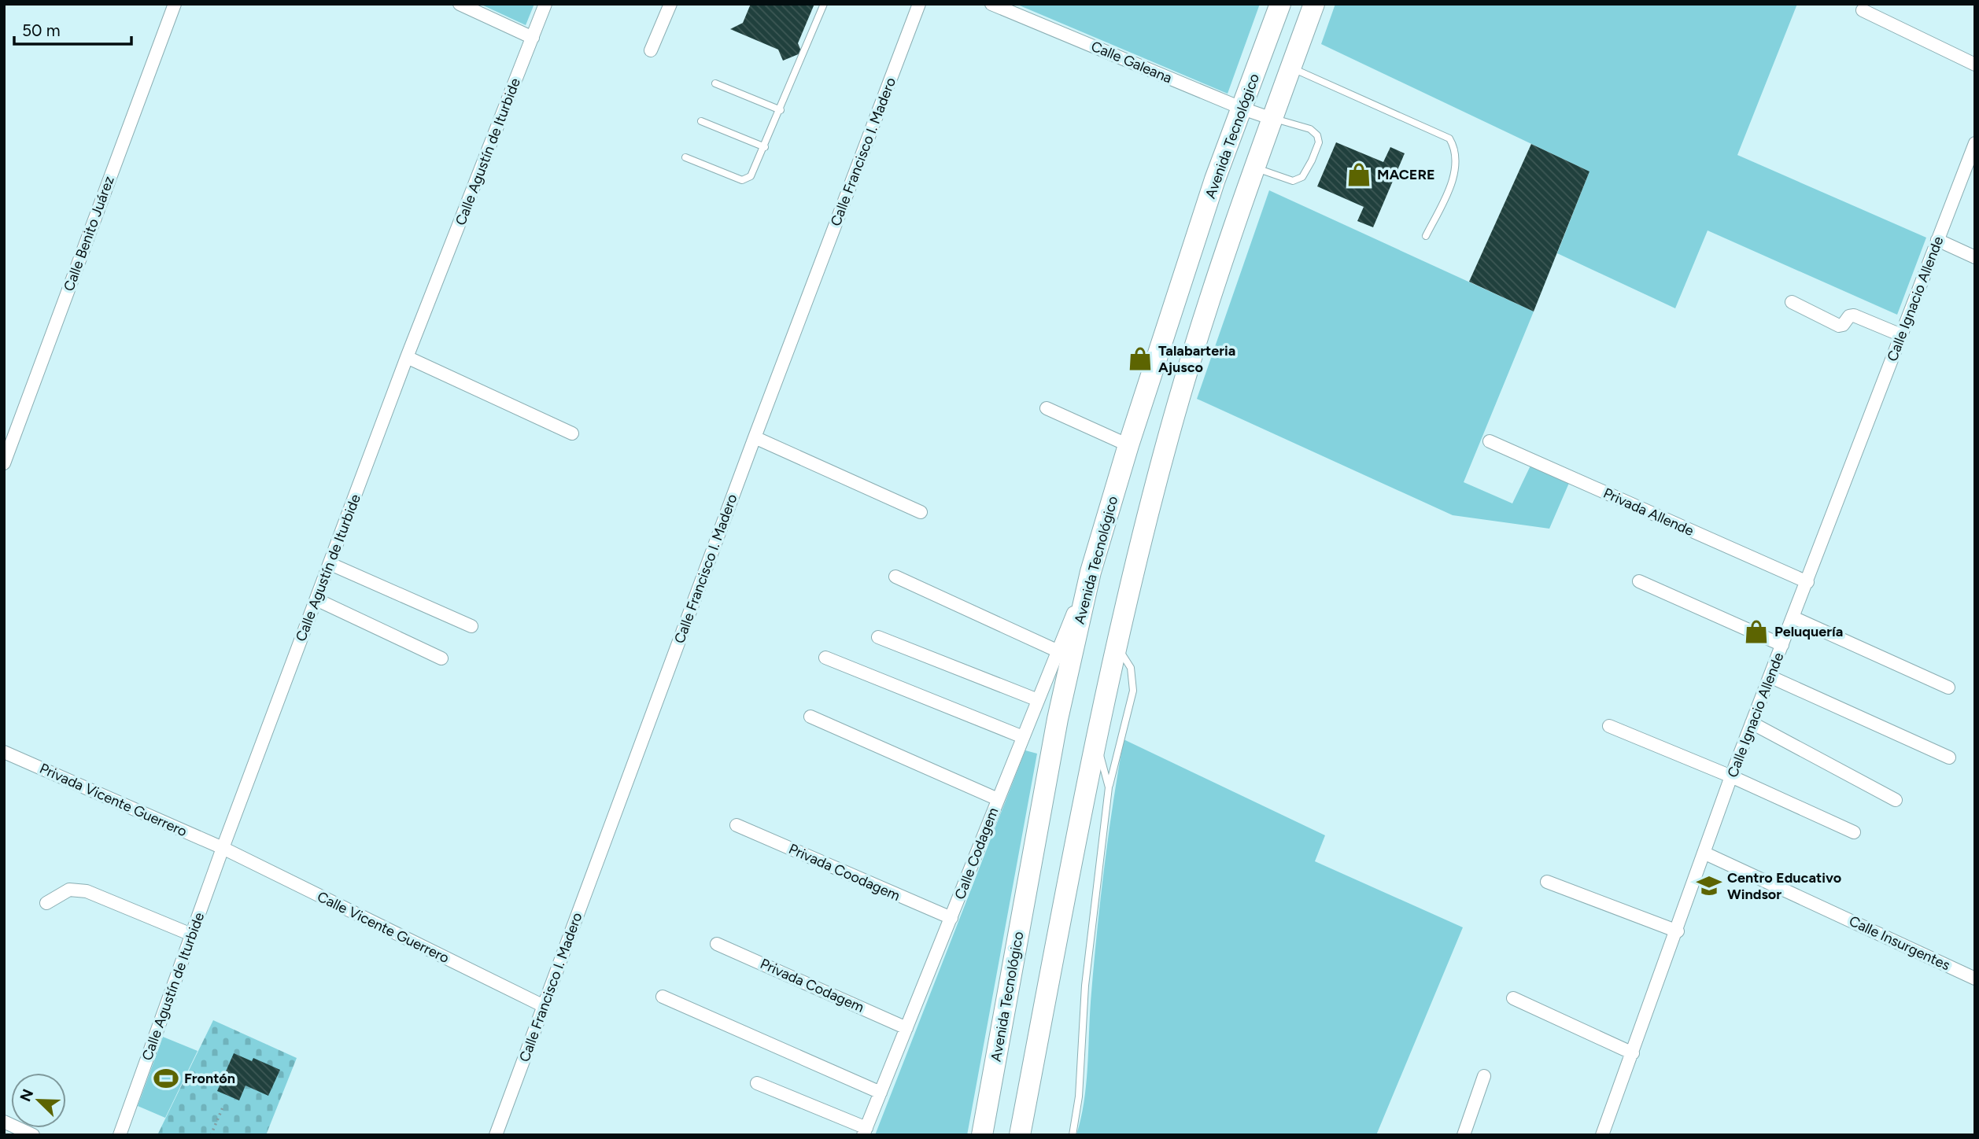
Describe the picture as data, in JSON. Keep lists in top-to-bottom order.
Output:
{
  "streets": {
    "main road": ["Avenida Tecnológico"],
    "street": [
      "Calle Galeana",
      "Calle Agustín de Iturbide",
      "Calle Francisco I. Madero",
      "Calle Benito Juárez",
      "Calle Ignacio Allende",
      "Privada Allende",
      "Privada Vicente Guerrero",
      "Calle Codagem",
      "Privada Coodagem",
      "Calle Vicente Guerrero",
      "Calle Insurgentes",
      "Privada Codagem"
    ]
  },
  "crossings": [
    ["Calle Galeana", "Avenida Tecnológico"],
    ["Avenida Tecnológico", "Calle Codagem"],
    ["Calle Agustín de Iturbide", "Privada Vicente Guerrero"],
    ["Calle Agustín de Iturbide", "Calle Vicente Guerrero"],
    ["Calle Francisco I. Madero", "Calle Vicente Guerrero"],
    ["Calle Ignacio Allende", "Privada Allende"],
    ["Calle Ignacio Allende", "Calle Insurgentes"],
    ["Privada Vicente Guerrero", "Calle Vicente Guerrero"],
    ["Calle Codagem", "Privada Coodagem"],
    ["Calle Codagem", "Privada Codagem"]
  ],
  "places": {
    "shop": ["MACERE", "Talabarteria Ajusco", "Peluquería"],
    "school or university": ["Centro Educativo Windsor"],
    "sports": ["Frontón"]
  },
  "scale_bar": "50 m",
  "north": "top left"
}
